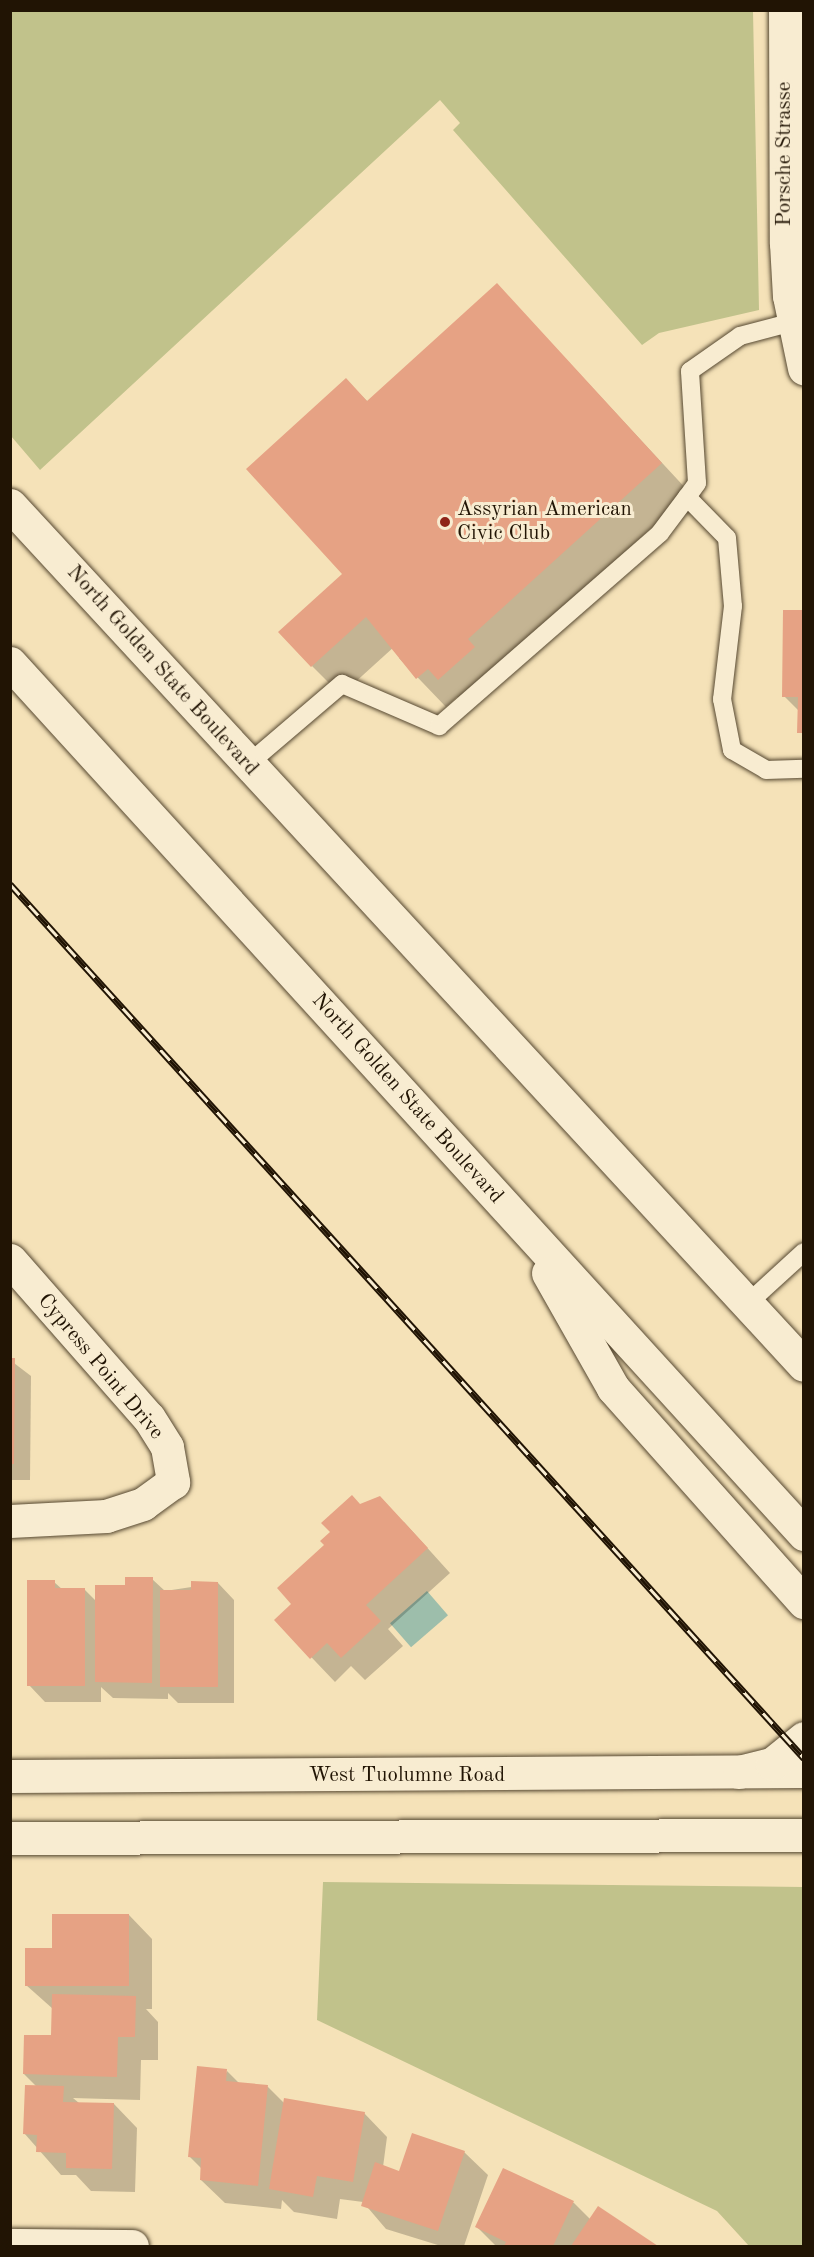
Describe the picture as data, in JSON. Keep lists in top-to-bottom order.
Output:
{
  "streets": {
    "main road": [
      "Porsche Strasse",
      "North Golden State Boulevard",
      "Cypress Point Drive",
      "West Tuolumne Road"
    ]
  },
  "places": ["Assyrian American Civic Club"]
}
